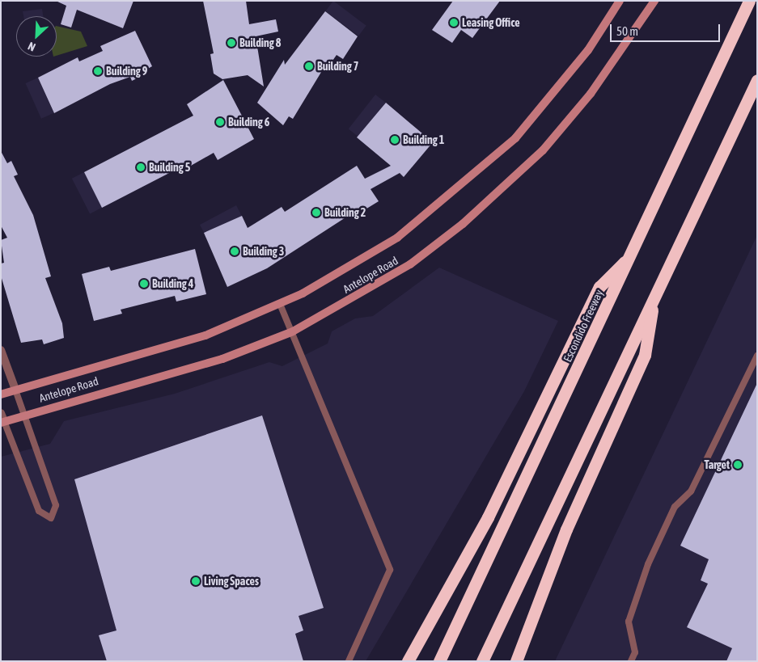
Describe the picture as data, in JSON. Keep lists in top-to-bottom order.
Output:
{
  "streets": {
    "highway": ["Escondido Freeway"],
    "main road": ["Antelope Road"]
  },
  "places": [
    "Leasing Office",
    "Building 8",
    "Building 7",
    "Building 9",
    "Building 6",
    "Building 1",
    "Building 5",
    "Building 2",
    "Building 3",
    "Building 4",
    "Target",
    "Living Spaces"
  ],
  "scale_bar": "50 m",
  "north": "bottom left"
}
